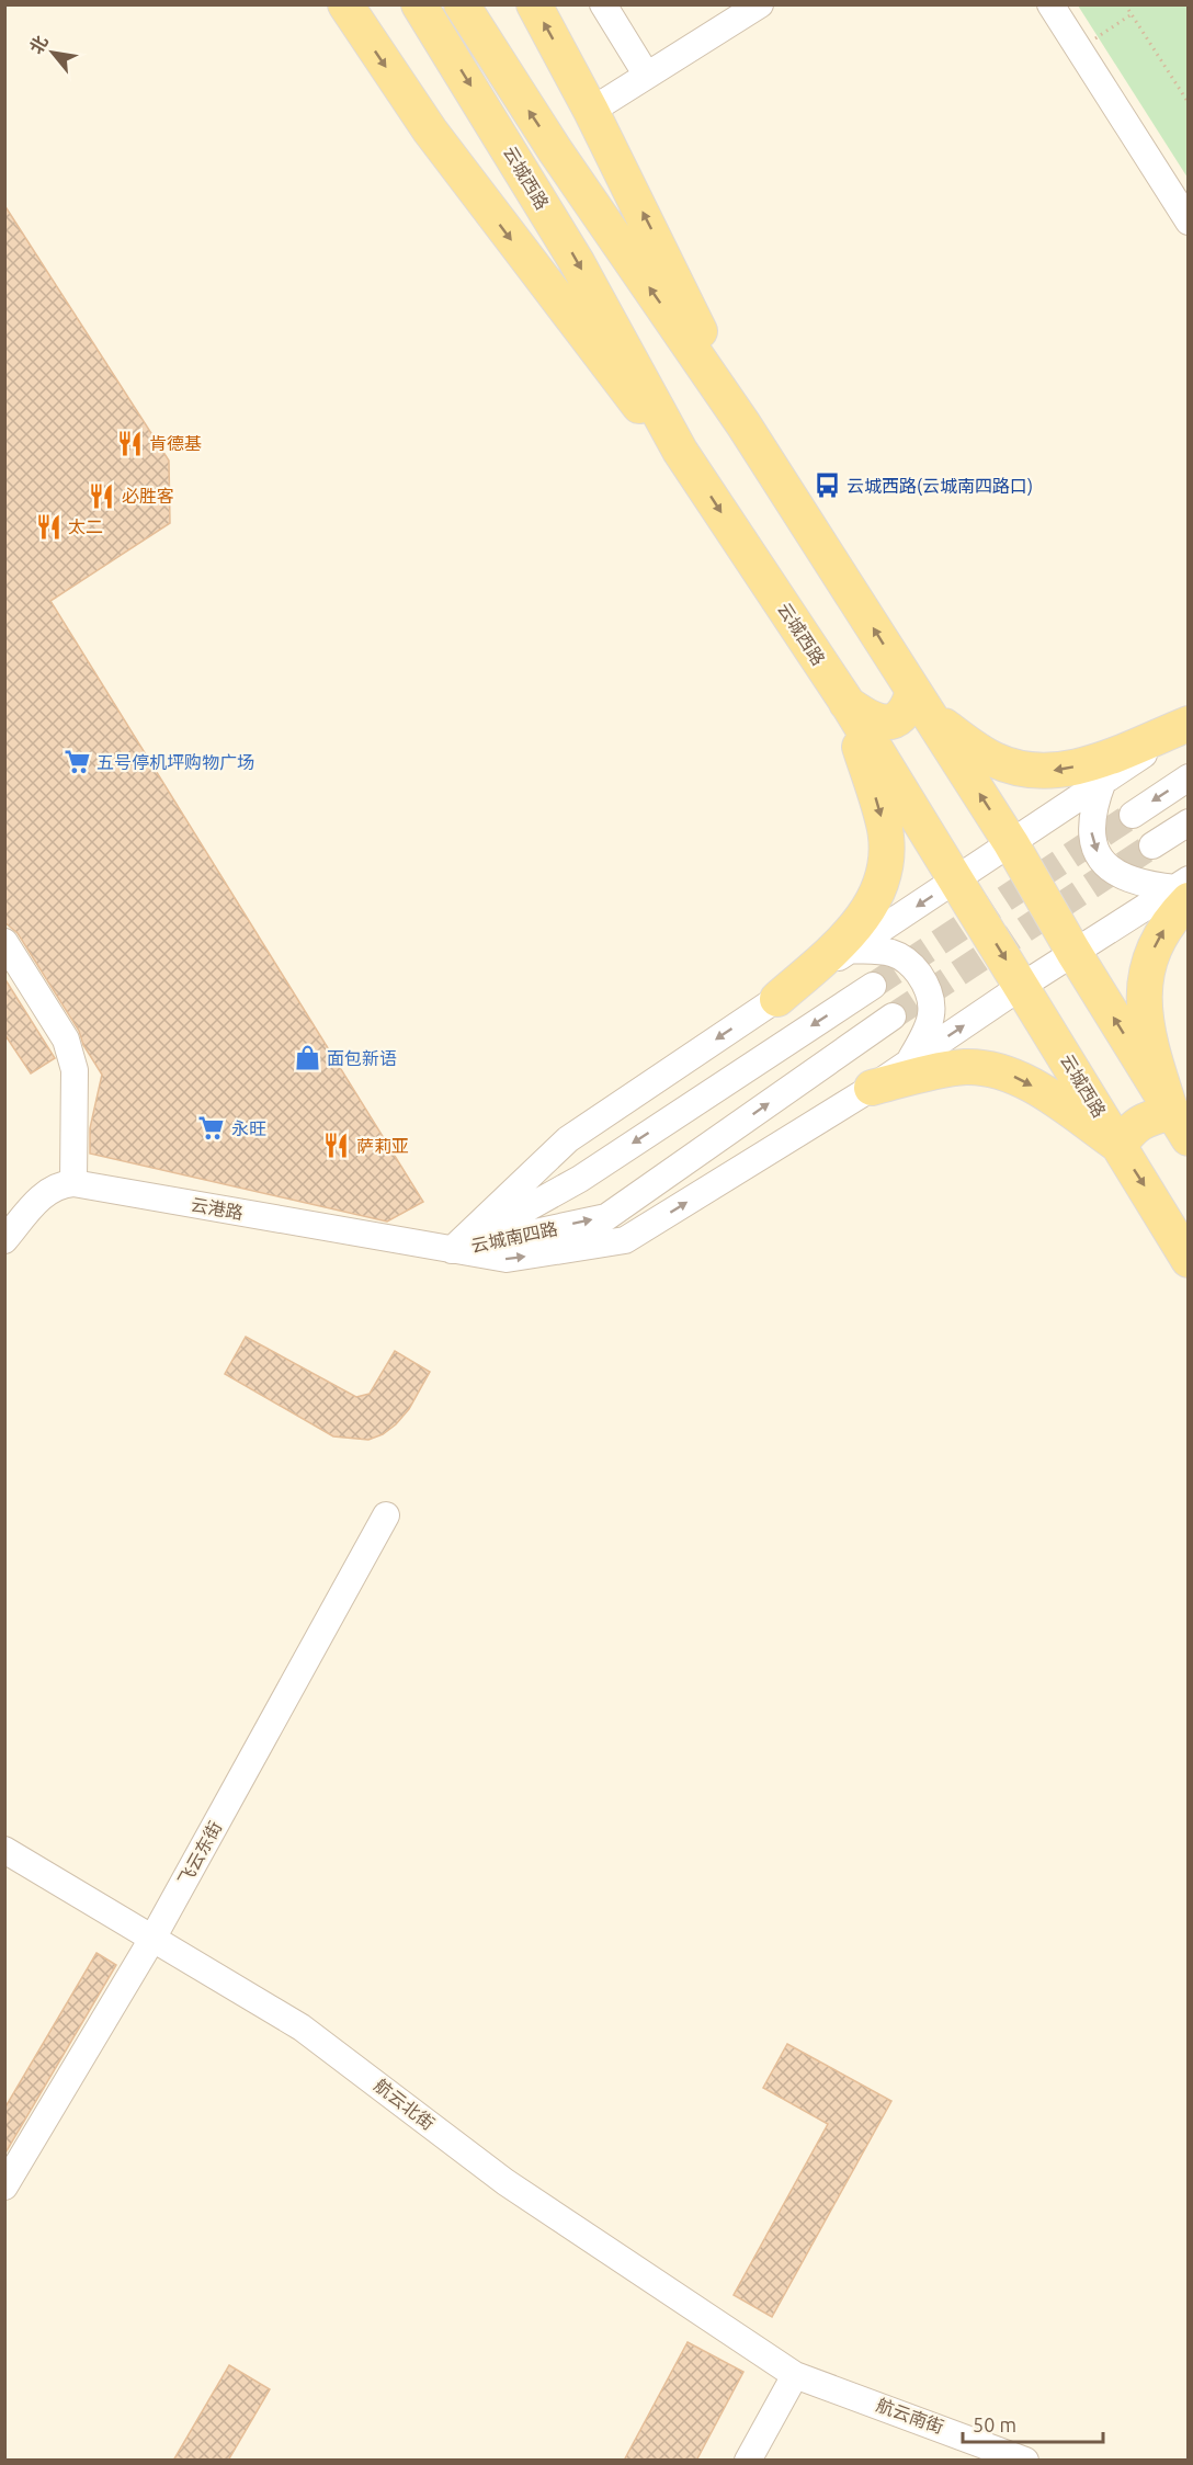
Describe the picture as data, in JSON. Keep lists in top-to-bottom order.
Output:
{
  "streets": {
    "main road": ["云城西路"],
    "street": [
      "云港路",
      "云城南四路",
      "飞云东街",
      "航云北街",
      "航云南街"
    ]
  },
  "crossings": [
    ["云城西路", "云港路"],
    ["云港路", "云城南四路"],
    ["飞云东街", "航云北街"],
    ["航云北街", "航云南街"]
  ],
  "places": {
    "restaurant": [
      "肯德基",
      "必胜客",
      "太二",
      "萨莉亚"
    ],
    "bus stop": ["云城西路(云城南四路口)"],
    "supermarket": ["五号停机坪购物广场", "永旺"],
    "shop": ["面包新语"]
  },
  "scale_bar": "50 m",
  "north": "top left"
}
